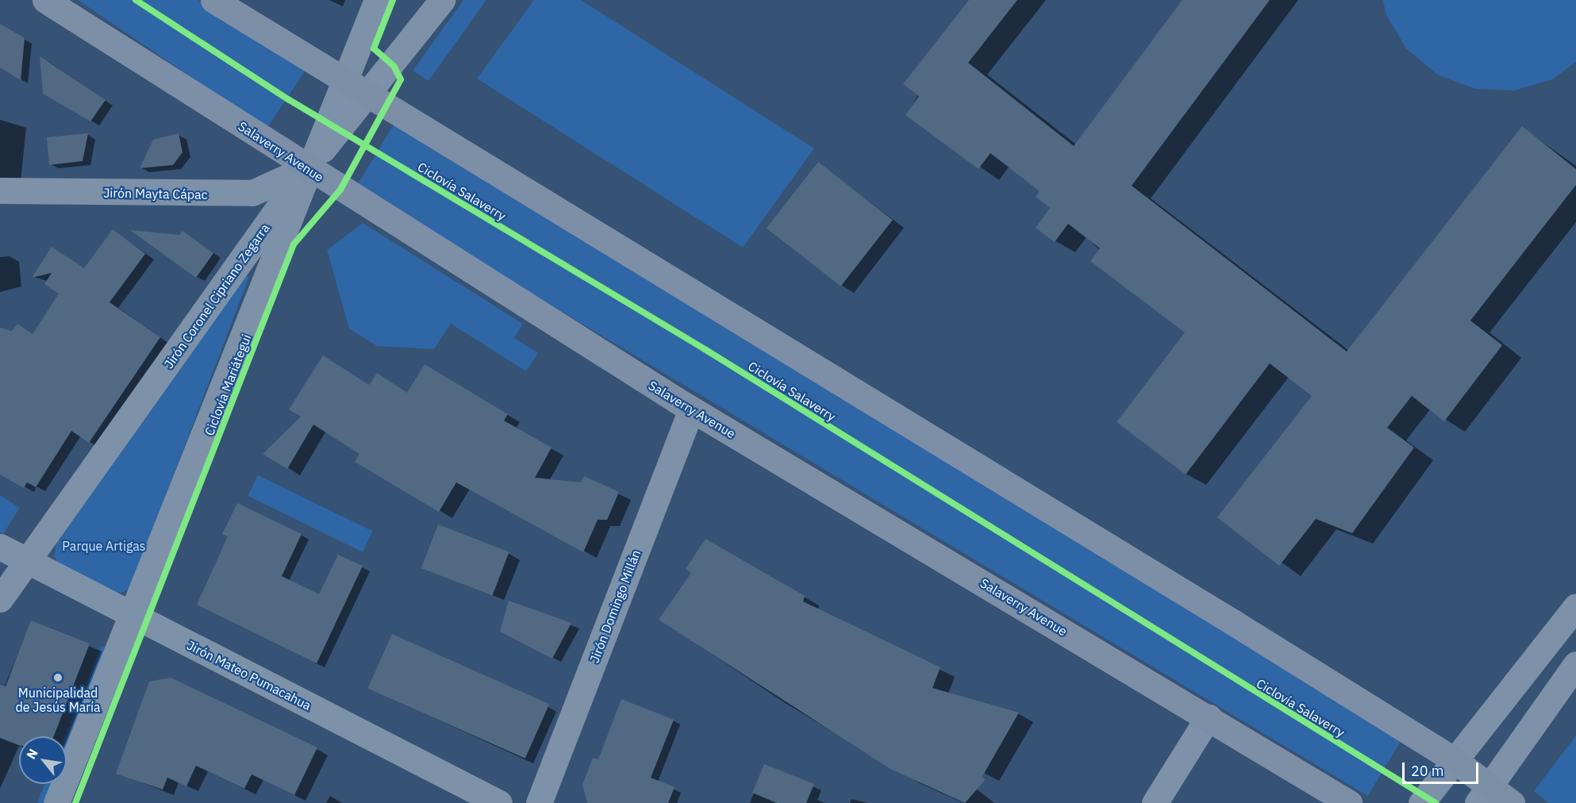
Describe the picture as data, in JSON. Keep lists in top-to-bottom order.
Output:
{
  "streets": {
    "main road": ["Salaverry Avenue"],
    "street": [
      "Jirón Mayta Cápac",
      "Jirón Coronel Cipriano Zegarra",
      "Jirón Domingo Millán",
      "Jirón Mateo Pumacahua"
    ],
    "cycle path": ["Ciclovía Salaverry", "Ciclovía Mariátegui"]
  },
  "crossings": [
    ["Salaverry Avenue", "Jirón Mayta Cápac"],
    ["Salaverry Avenue", "Jirón Coronel Cipriano Zegarra"],
    ["Salaverry Avenue", "Jirón Domingo Millán"],
    ["Jirón Mayta Cápac", "Jirón Coronel Cipriano Zegarra"],
    ["Jirón Coronel Cipriano Zegarra", "Jirón Mateo Pumacahua"]
  ],
  "parks": ["Parque Artigas"],
  "places": ["Municipalidad de Jesús María"],
  "scale_bar": "20 m",
  "north": "top left"
}
